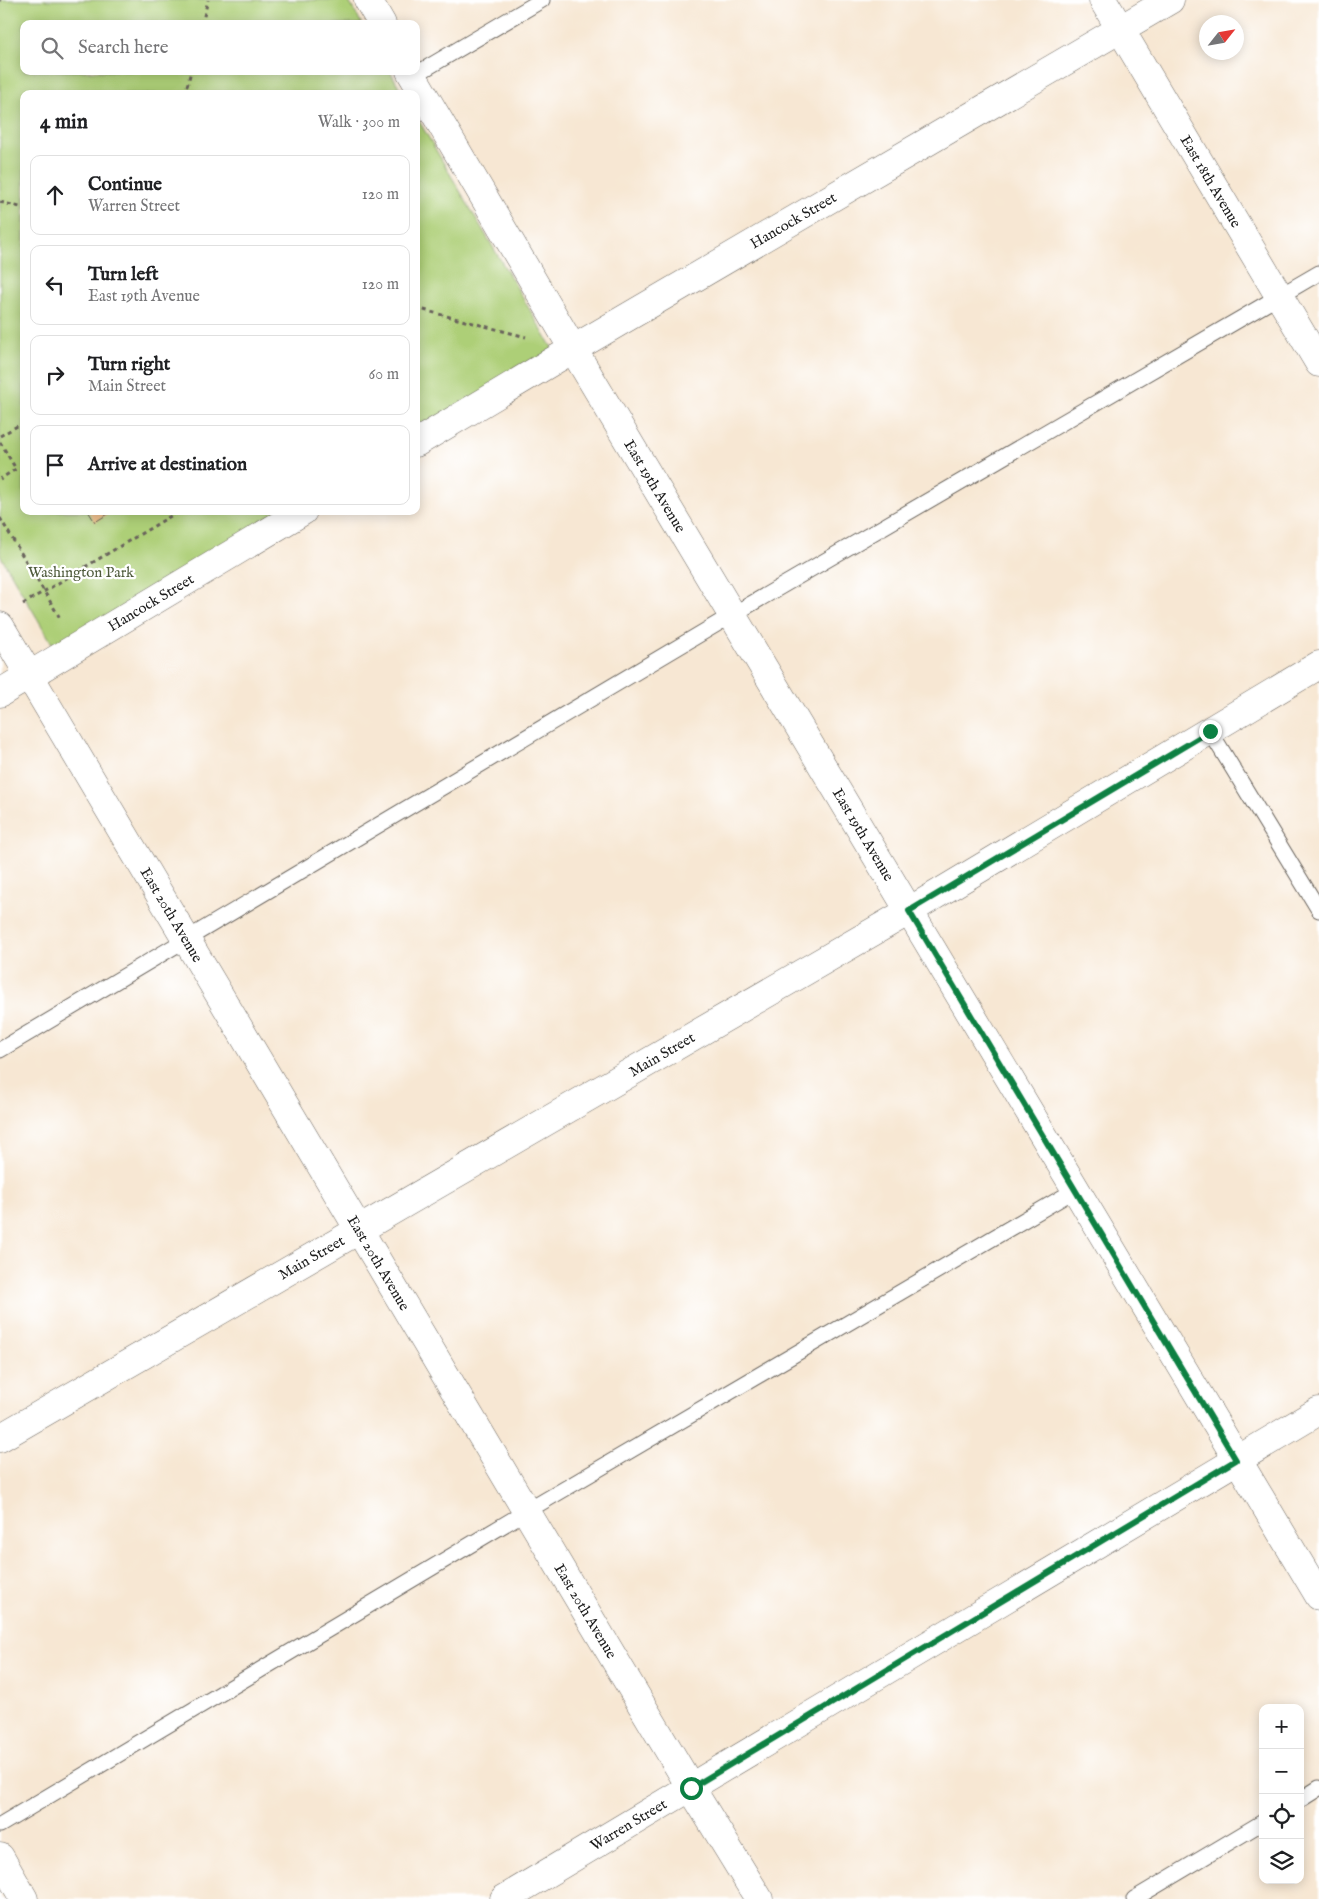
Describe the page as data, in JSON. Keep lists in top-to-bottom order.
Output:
{
  "streets": {
    "street": [
      "East 18th Avenue",
      "Hancock Street",
      "East 19th Avenue",
      "East 20th Avenue",
      "Main Street",
      "Warren Street"
    ]
  },
  "crossings": [
    ["East 18th Avenue", "Hancock Street"],
    ["Hancock Street", "East 19th Avenue"],
    ["Hancock Street", "East 20th Avenue"],
    ["East 19th Avenue", "Main Street"],
    ["East 19th Avenue", "Warren Street"],
    ["East 20th Avenue", "Main Street"],
    ["East 20th Avenue", "Warren Street"]
  ],
  "parks": ["Washington Park"],
  "north": "top right",
  "page": {
    "search": "Search here",
    "heading": ["4 min", "Walk · 300 m"],
    "list": [
      ["Continue", "Warren Street", "120 m"],
      ["Turn left", "East 19th Avenue", "120 m"],
      ["Turn right", "Main Street", "60 m"],
      "Arrive at destination"
    ],
    "map_buttons": ["+", "−"]
  }
}
